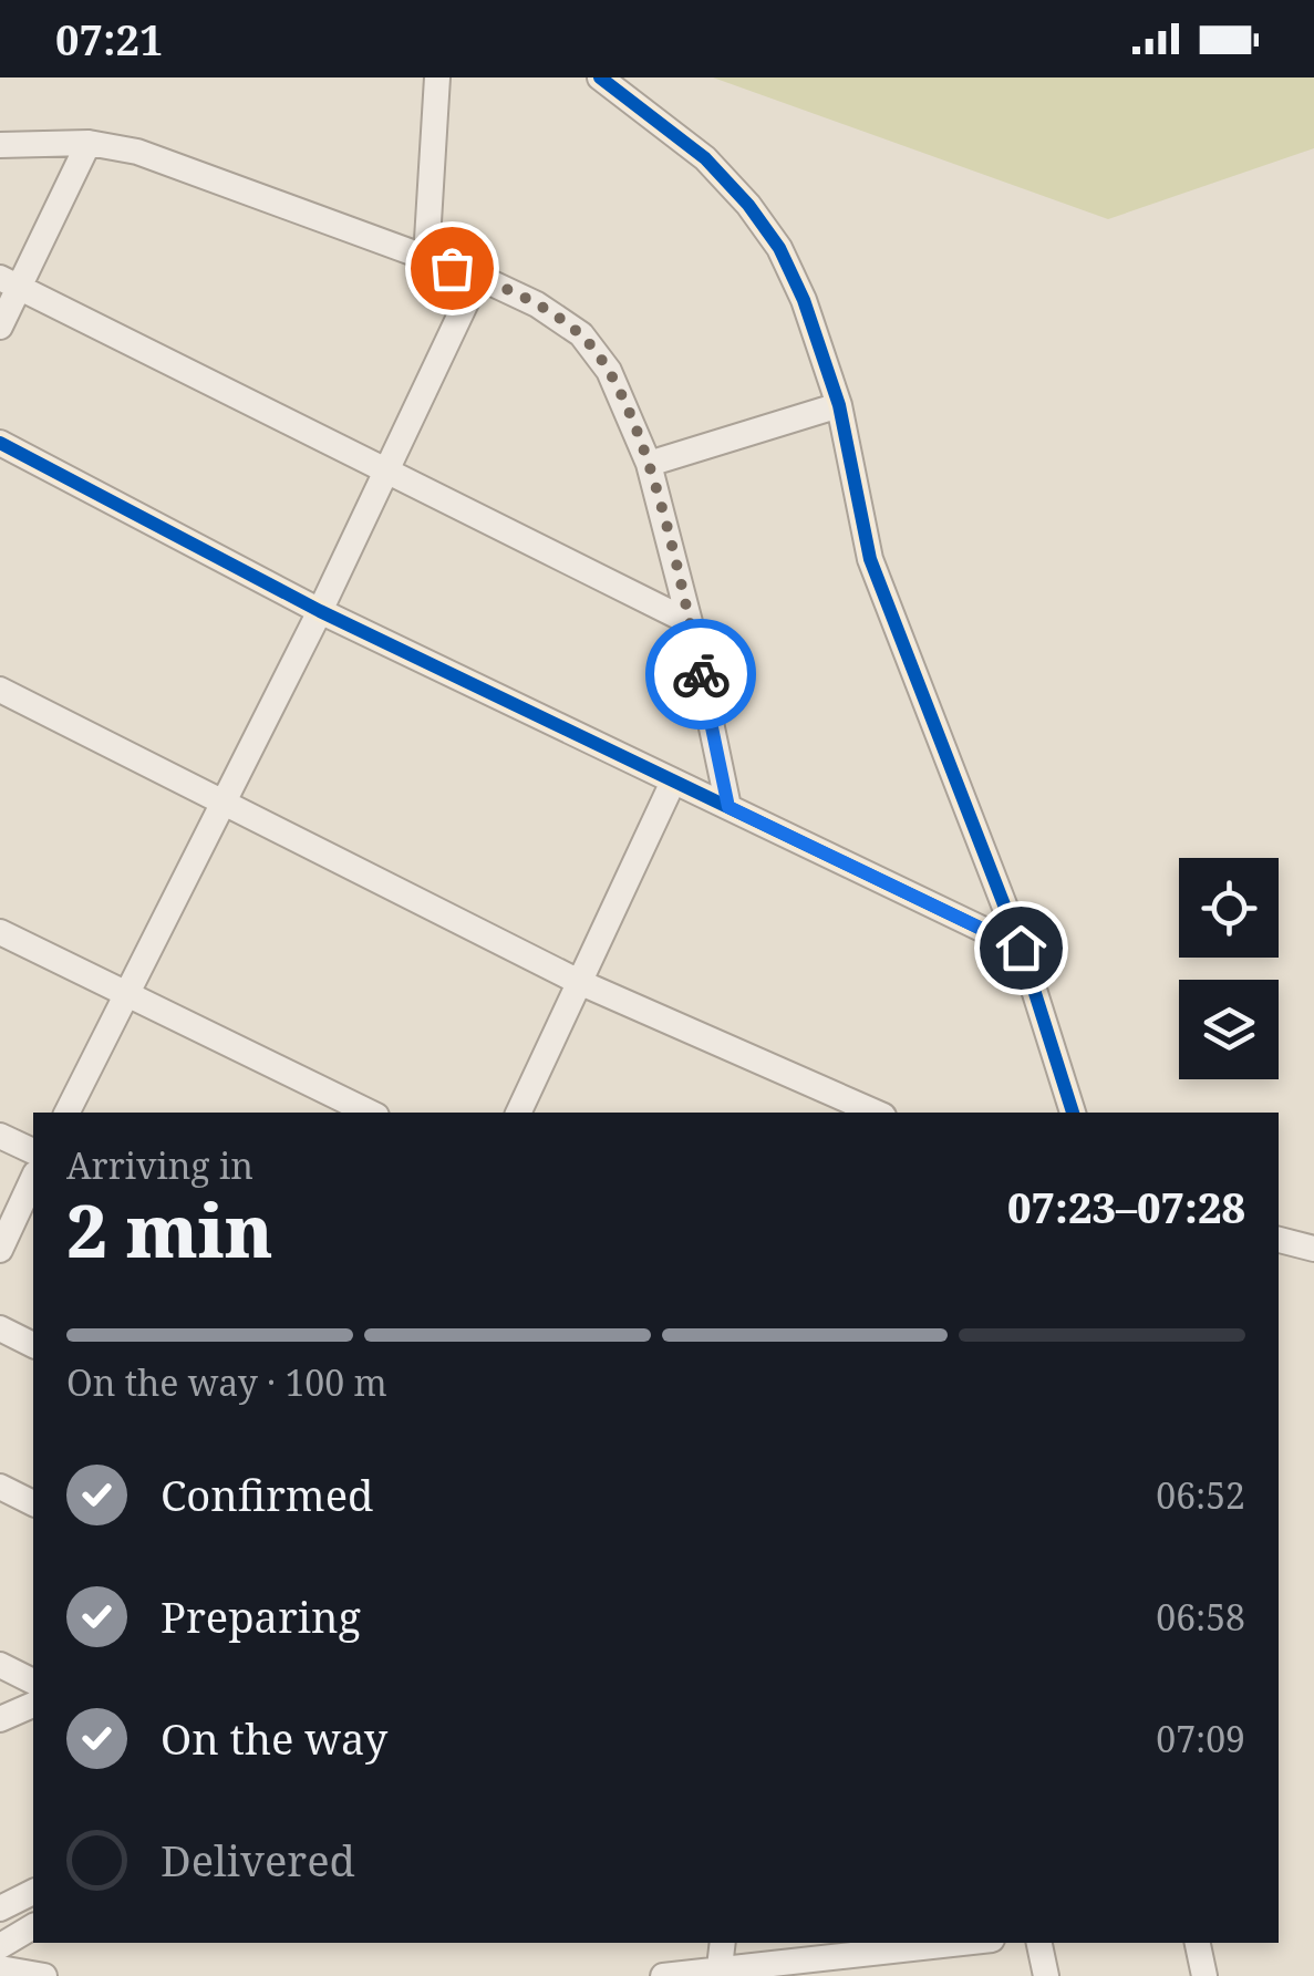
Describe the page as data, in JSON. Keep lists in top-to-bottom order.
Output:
{
  "page": {
    "status": "07:21",
    "heading": ["2 min", "Arriving in", "07:23–07:28"],
    "bar": "On the way · 100 m",
    "list": [
      ["Confirmed", "06:52"],
      ["Preparing", "06:58"],
      ["On the way", "07:09"],
      "Delivered"
    ]
  }
}
